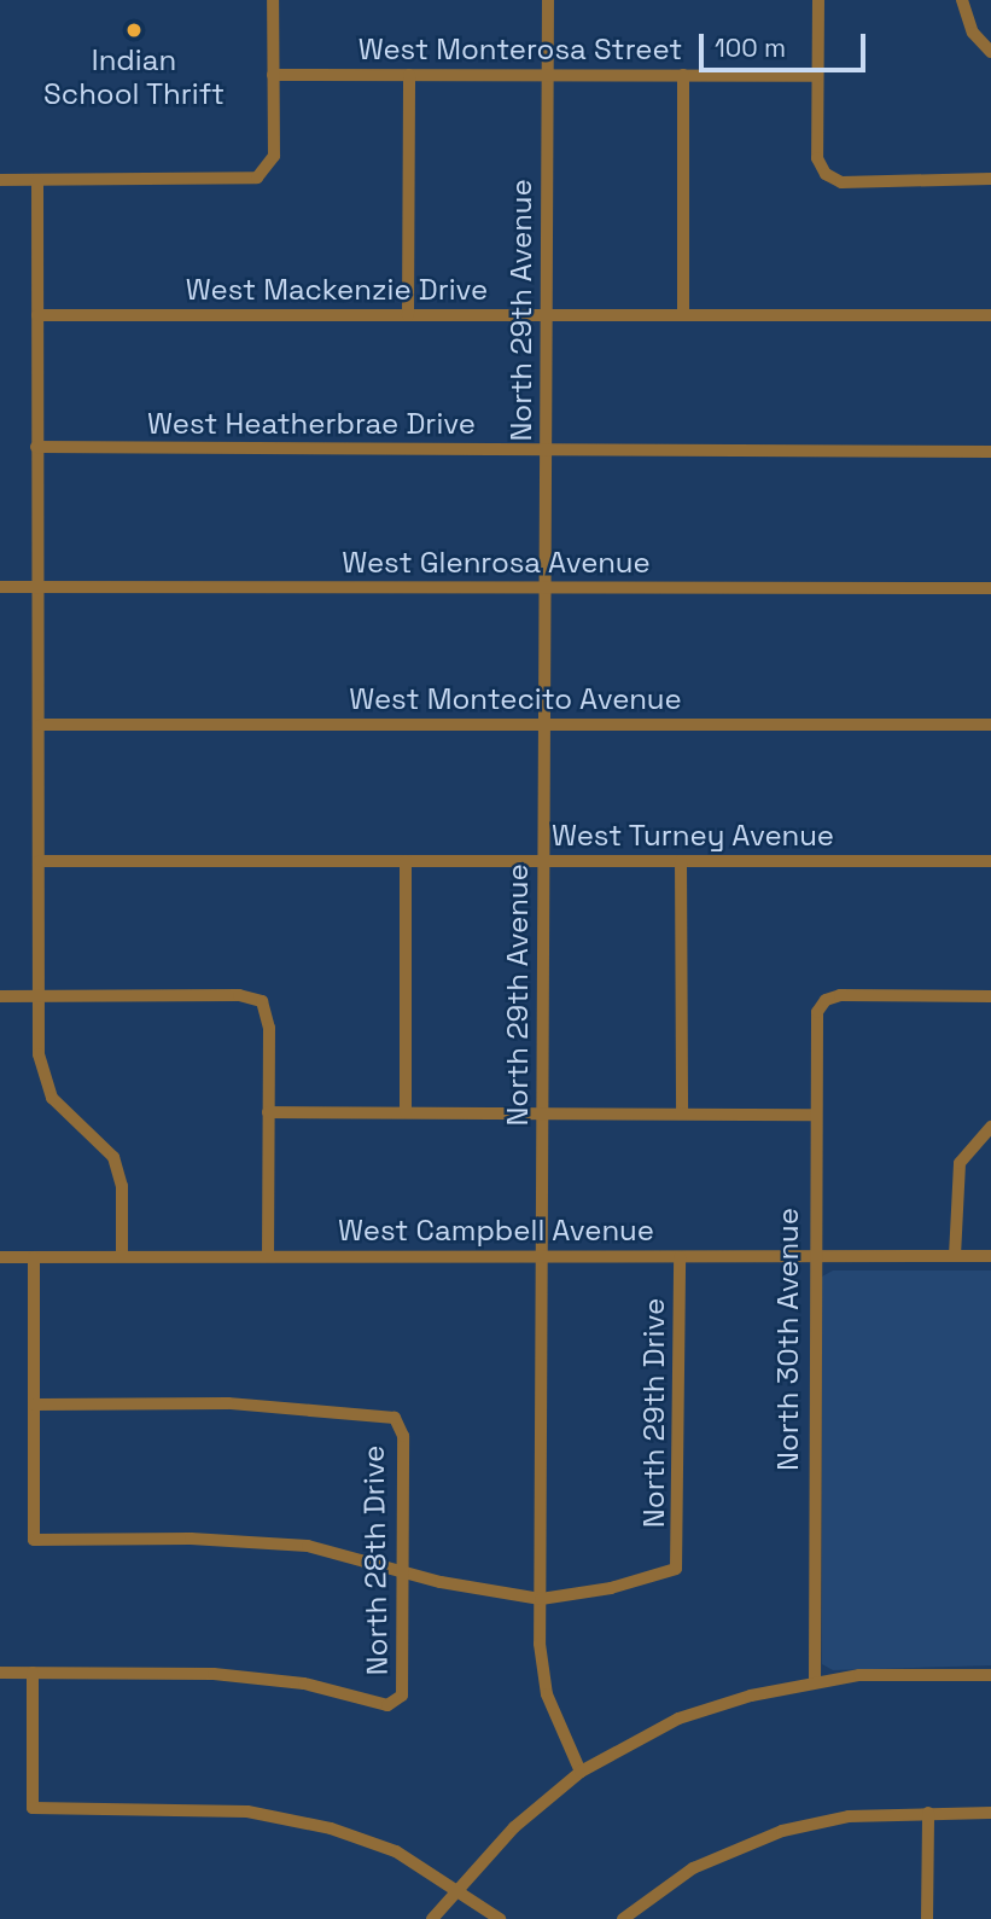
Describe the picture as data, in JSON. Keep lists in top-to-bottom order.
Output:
{
  "streets": {
    "street": [
      "West Monterosa Street",
      "West Mackenzie Drive",
      "North 29th Avenue",
      "West Heatherbrae Drive",
      "West Glenrosa Avenue",
      "West Montecito Avenue",
      "West Turney Avenue",
      "West Campbell Avenue",
      "North 30th Avenue",
      "North 29th Drive",
      "North 28th Drive"
    ]
  },
  "crossings": [
    ["West Monterosa Street", "North 29th Avenue"],
    ["West Mackenzie Drive", "North 29th Avenue"],
    ["North 29th Avenue", "West Heatherbrae Drive"],
    ["North 29th Avenue", "West Glenrosa Avenue"],
    ["North 29th Avenue", "West Montecito Avenue"],
    ["North 29th Avenue", "West Turney Avenue"],
    ["North 29th Avenue", "West Campbell Avenue"],
    ["North 29th Avenue", "North 29th Drive"],
    ["West Campbell Avenue", "North 30th Avenue"],
    ["West Campbell Avenue", "North 29th Drive"]
  ],
  "places": ["Indian School Thrift"],
  "scale_bar": "100 m"
}
